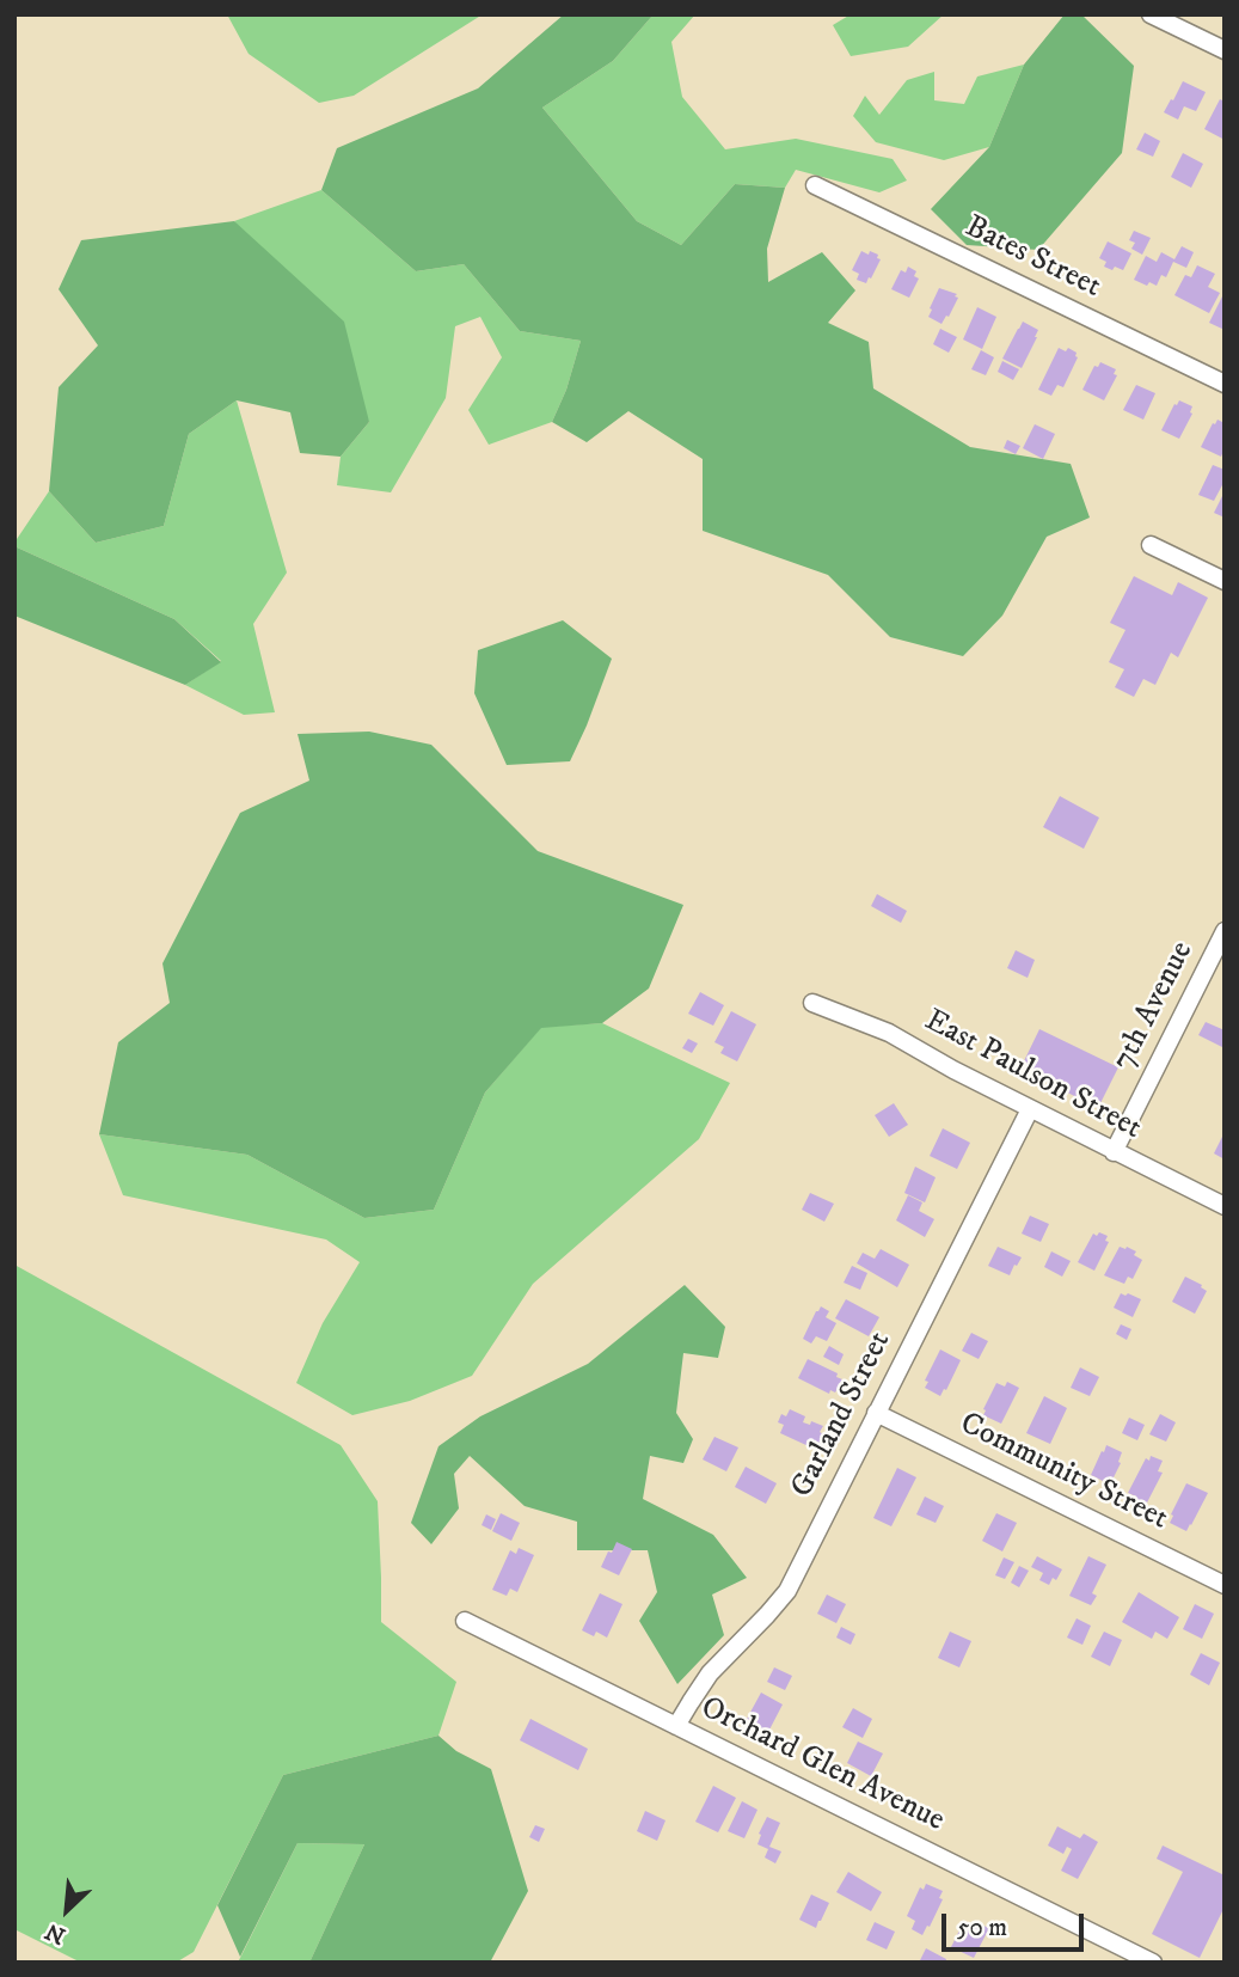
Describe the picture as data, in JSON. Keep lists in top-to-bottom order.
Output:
{
  "streets": {
    "street": [
      "Bates Street",
      "7th Avenue",
      "East Paulson Street",
      "Garland Street",
      "Community Street",
      "Orchard Glen Avenue"
    ]
  },
  "crossings": [
    ["7th Avenue", "East Paulson Street"],
    ["East Paulson Street", "Garland Street"],
    ["Garland Street", "Community Street"],
    ["Garland Street", "Orchard Glen Avenue"]
  ],
  "scale_bar": "50 m",
  "north": "bottom left"
}
